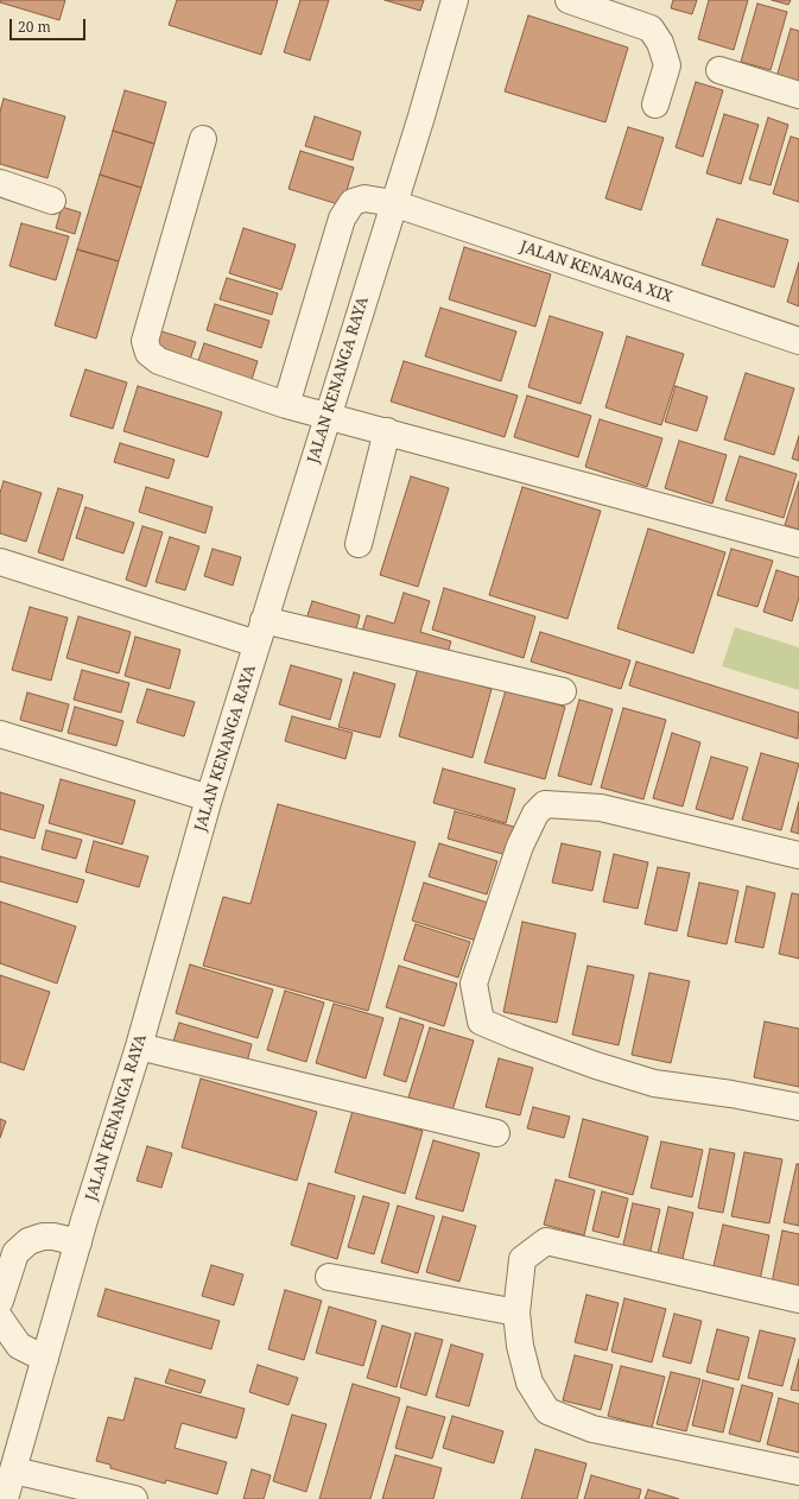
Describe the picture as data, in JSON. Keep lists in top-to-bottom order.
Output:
{
  "streets": {
    "street": ["JALAN KENANGA XIX", "JALAN KENANGA RAYA"]
  },
  "crossings": [
    ["JALAN KENANGA XIX", "JALAN KENANGA RAYA"]
  ],
  "scale_bar": "20 m"
}
